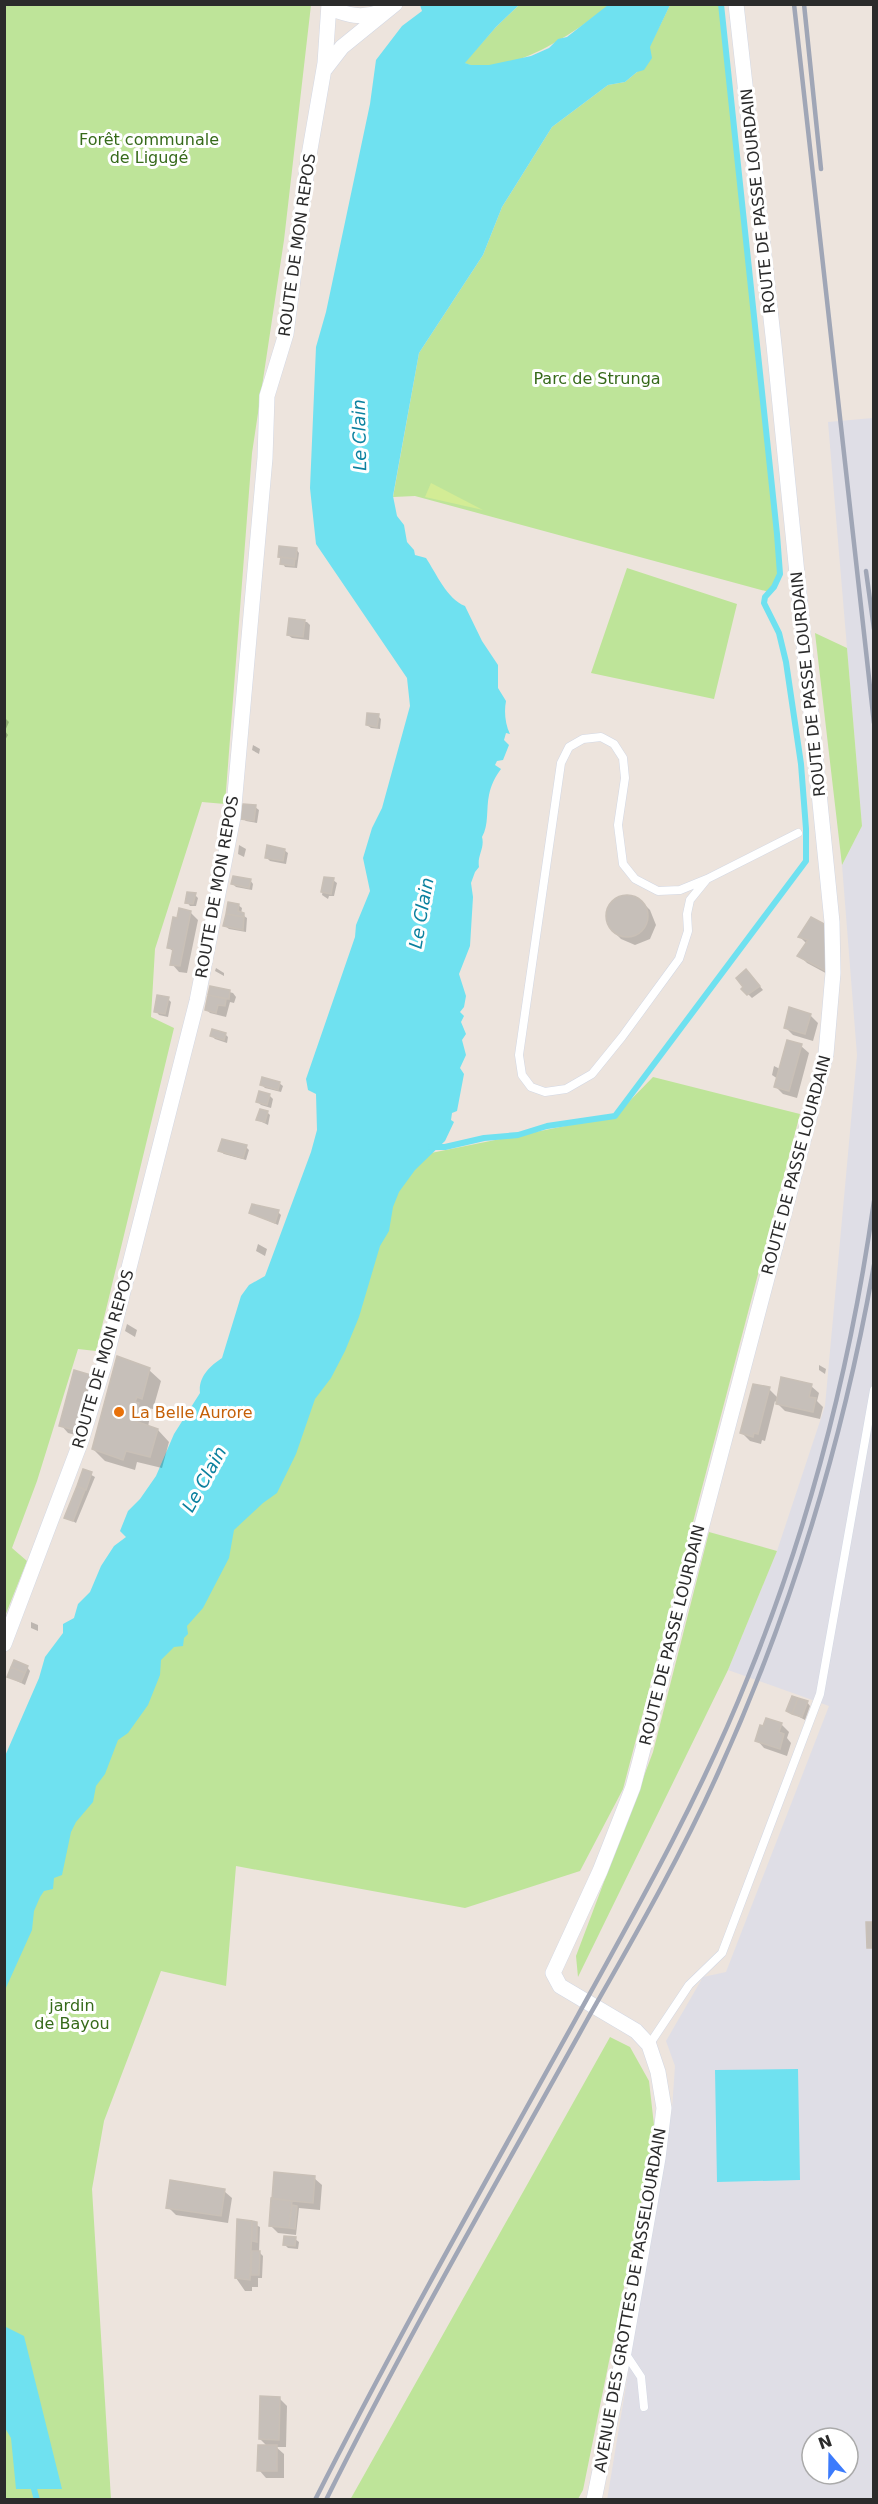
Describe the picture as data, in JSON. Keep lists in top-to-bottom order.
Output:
{
  "streets": {
    "street": ["ROUTE DE PASSE LOURDAIN", "ROUTE DE MON REPOS", "AVENUE DES GROTTES DE PASSELOURDAIN"]
  },
  "crossings": [
    ["ROUTE DE PASSE LOURDAIN", "AVENUE DES GROTTES DE PASSELOURDAIN"]
  ],
  "water": ["Le Clain"],
  "parks": ["Forêt communale de Ligugé", "Parc de Strunga", "jardin de Bayou"],
  "places": ["La Belle Aurore"],
  "north": "top"
}
